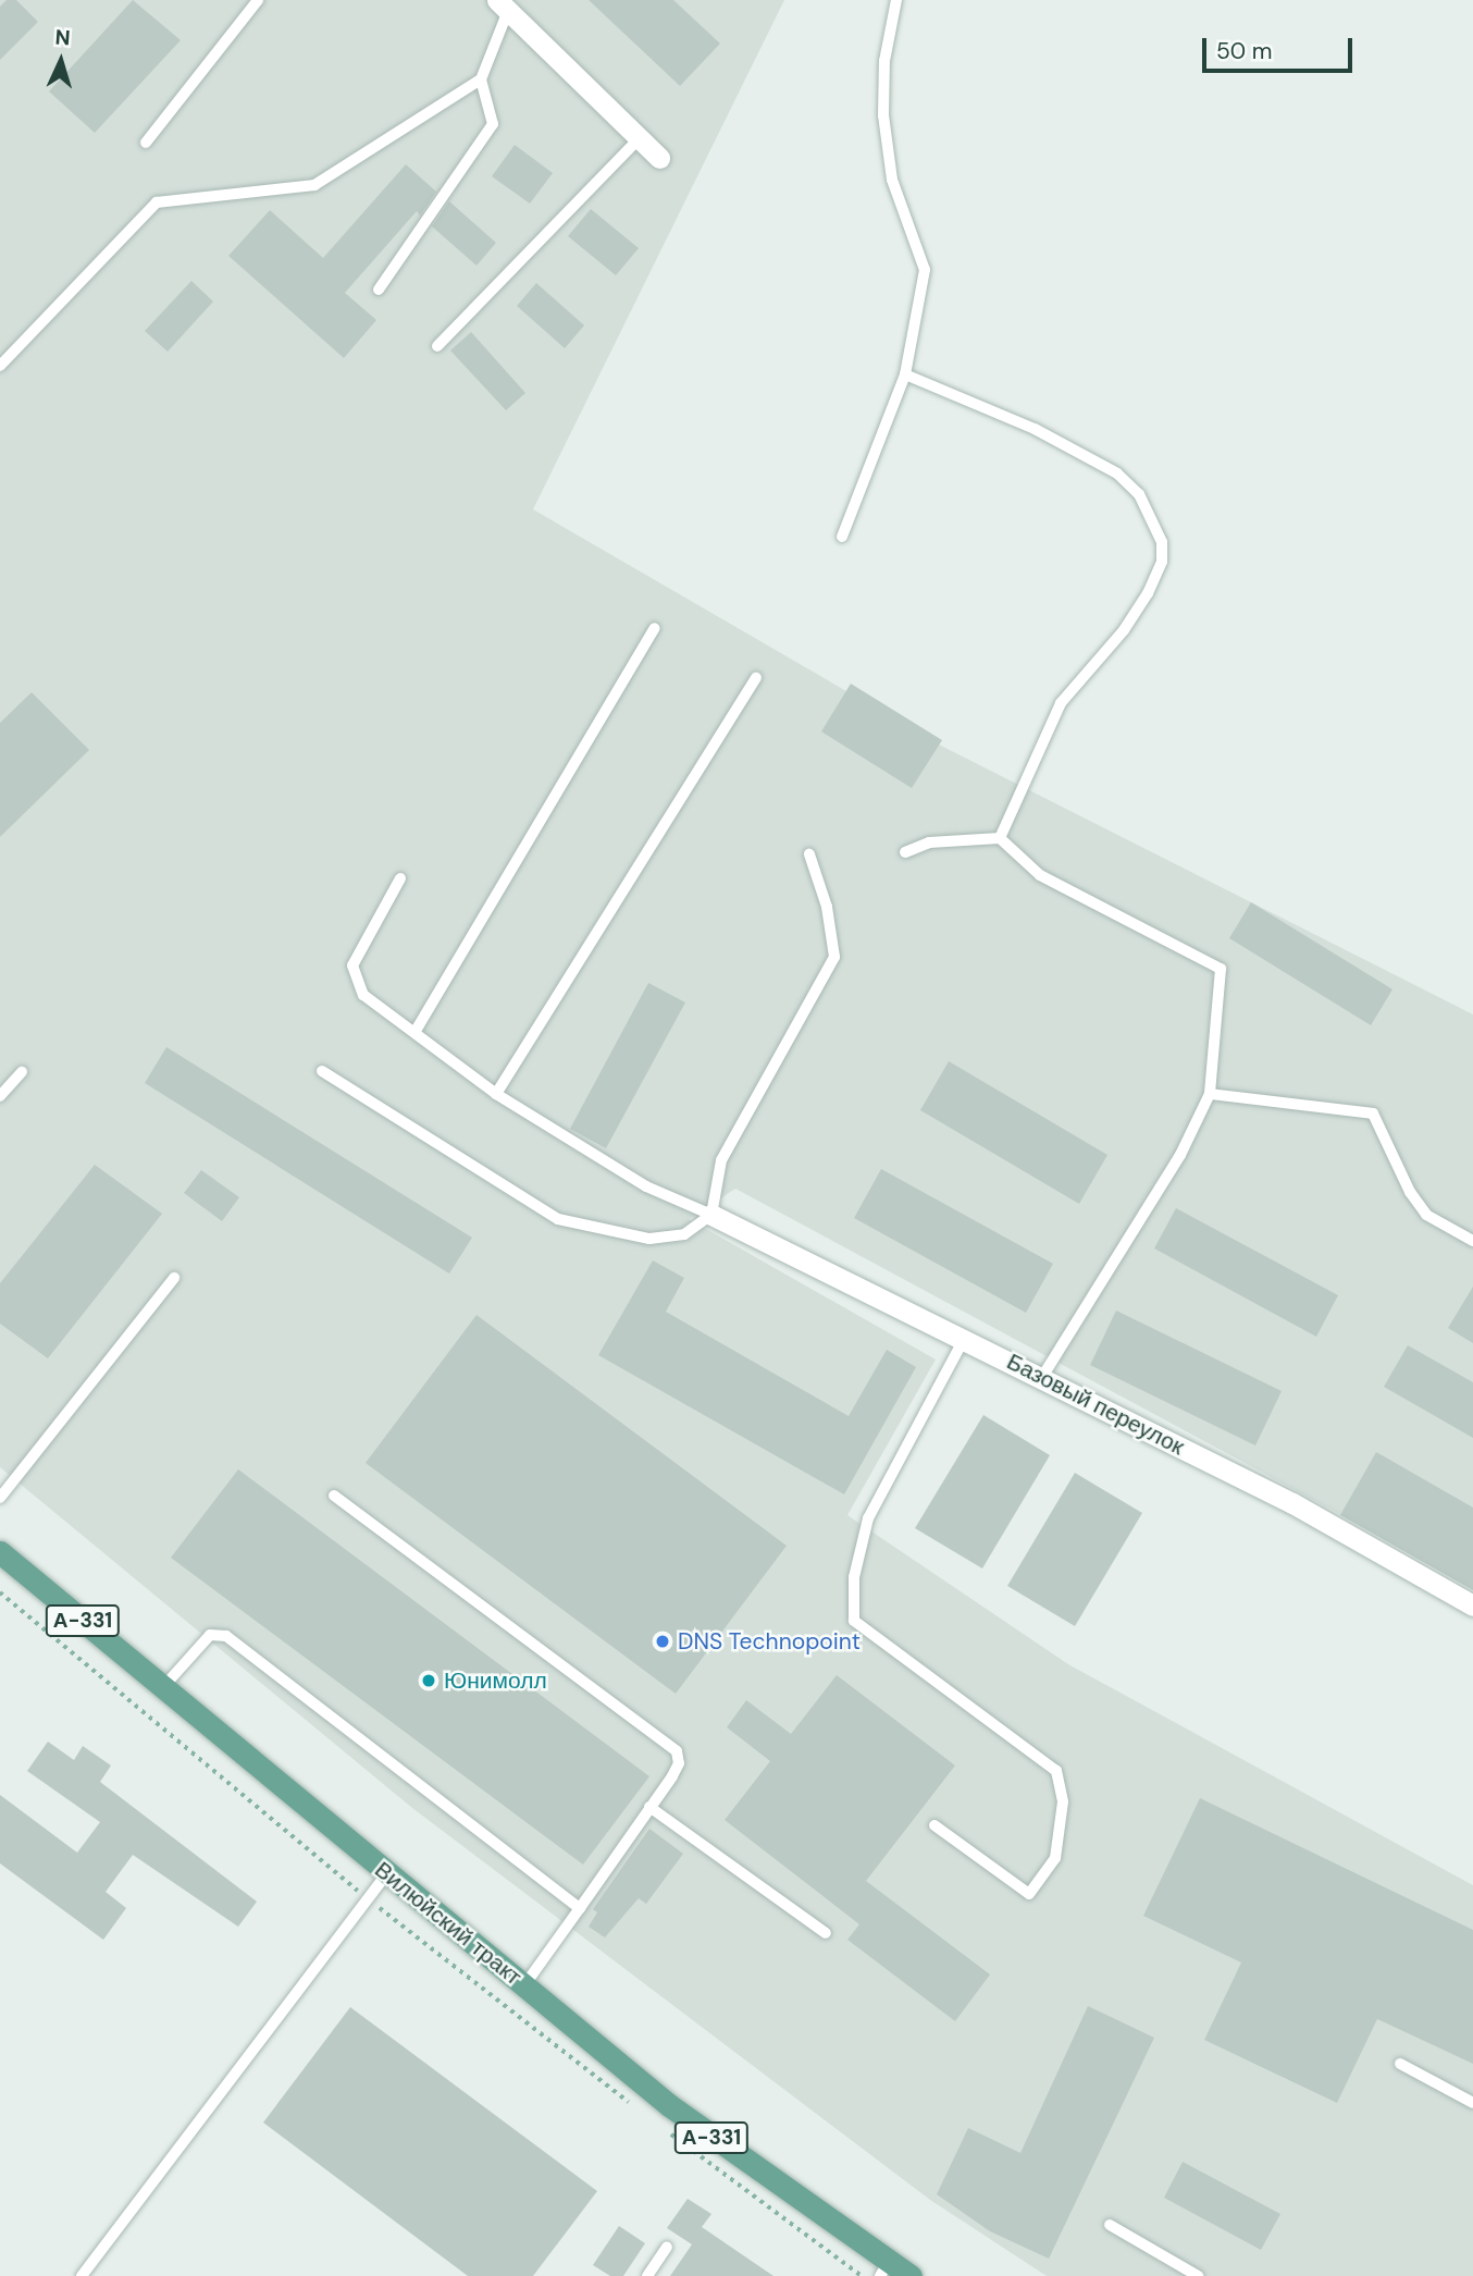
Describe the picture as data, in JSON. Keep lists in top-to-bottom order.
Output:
{
  "streets": {
    "main road": ["А-331", "Вилюйский тракт"],
    "street": ["Базовый переулок"]
  },
  "places": ["DNS Technopoint", "Юнимолл"],
  "scale_bar": "50 m",
  "north": "top"
}
